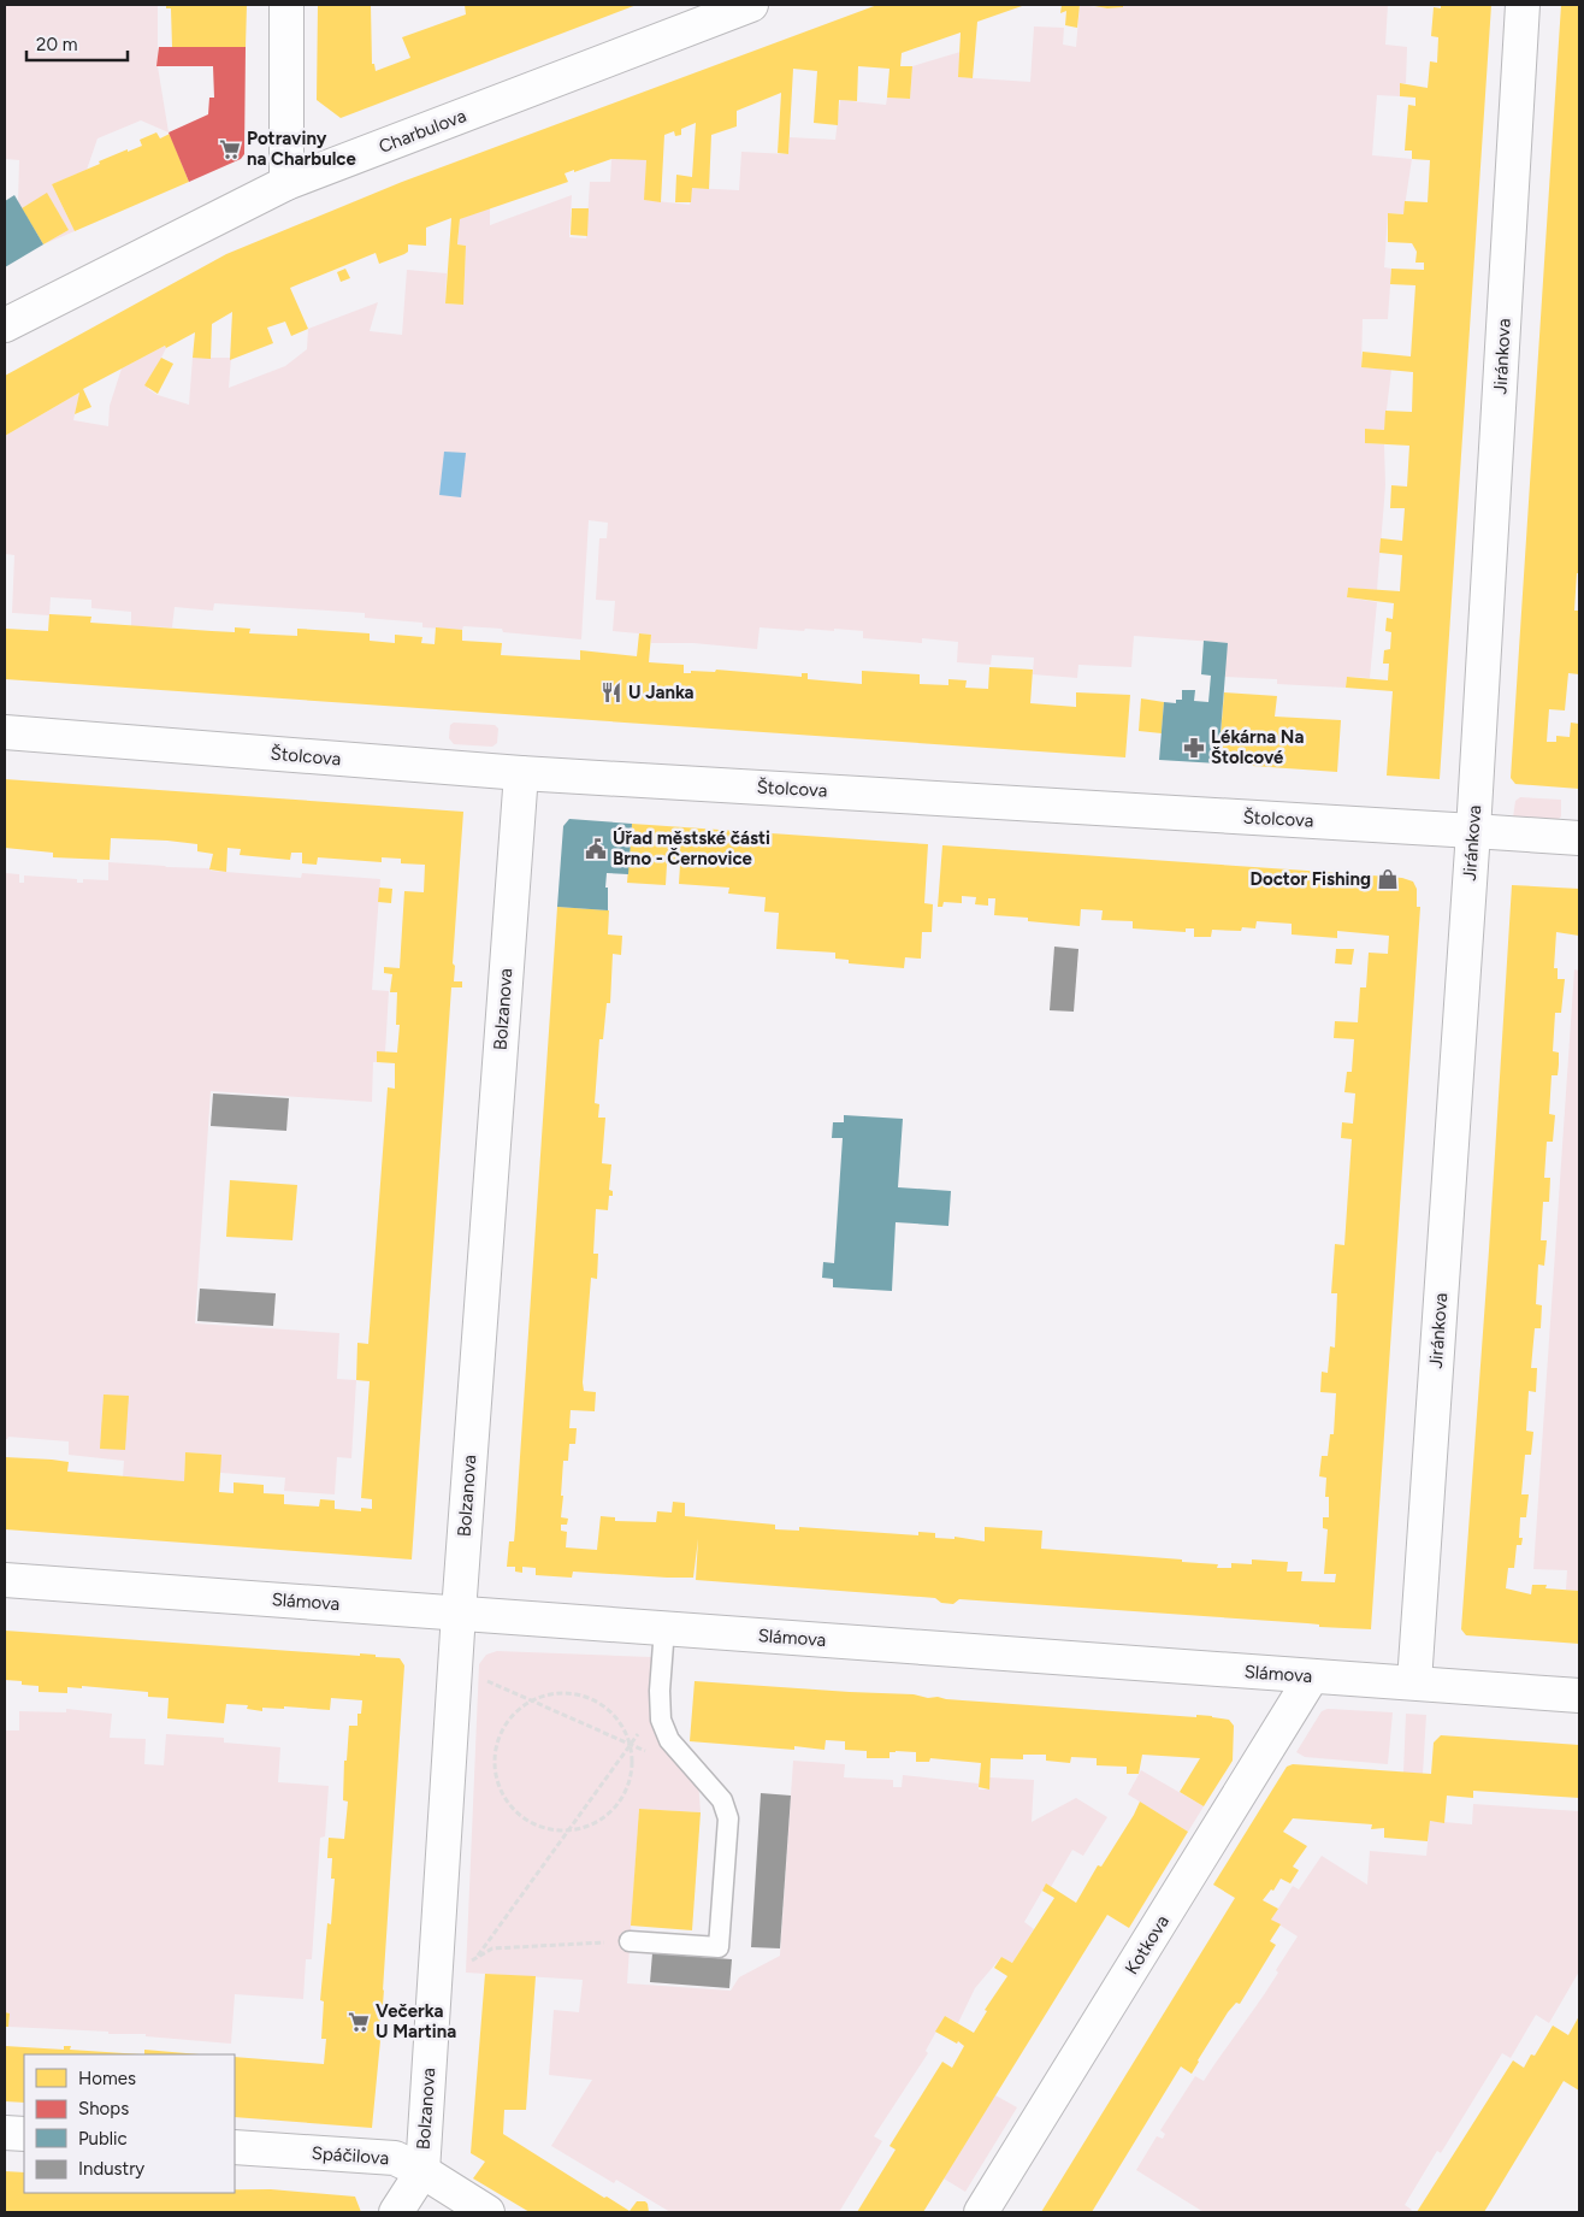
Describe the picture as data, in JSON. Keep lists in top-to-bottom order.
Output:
{
  "streets": {
    "street": [
      "Charbulova",
      "Jiránkova",
      "Štolcova",
      "Bolzanova",
      "Slámova",
      "Kotkova",
      "Spáčilova"
    ]
  },
  "crossings": [
    ["Jiránkova", "Štolcova"],
    ["Jiránkova", "Slámova"],
    ["Štolcova", "Bolzanova"],
    ["Bolzanova", "Slámova"],
    ["Bolzanova", "Spáčilova"],
    ["Slámova", "Kotkova"]
  ],
  "places": {
    "supermarket": ["Potraviny na Charbulce", "Večerka U Martina"],
    "restaurant": ["U Janka"],
    "pharmacy": ["Lékárna Na Štolcové"],
    "public building": ["Úřad městské části Brno - Černovice"],
    "shop": ["Doctor Fishing"]
  },
  "legend": [
    "Homes",
    "Shops",
    "Public",
    "Industry"
  ],
  "scale_bar": "20 m"
}
